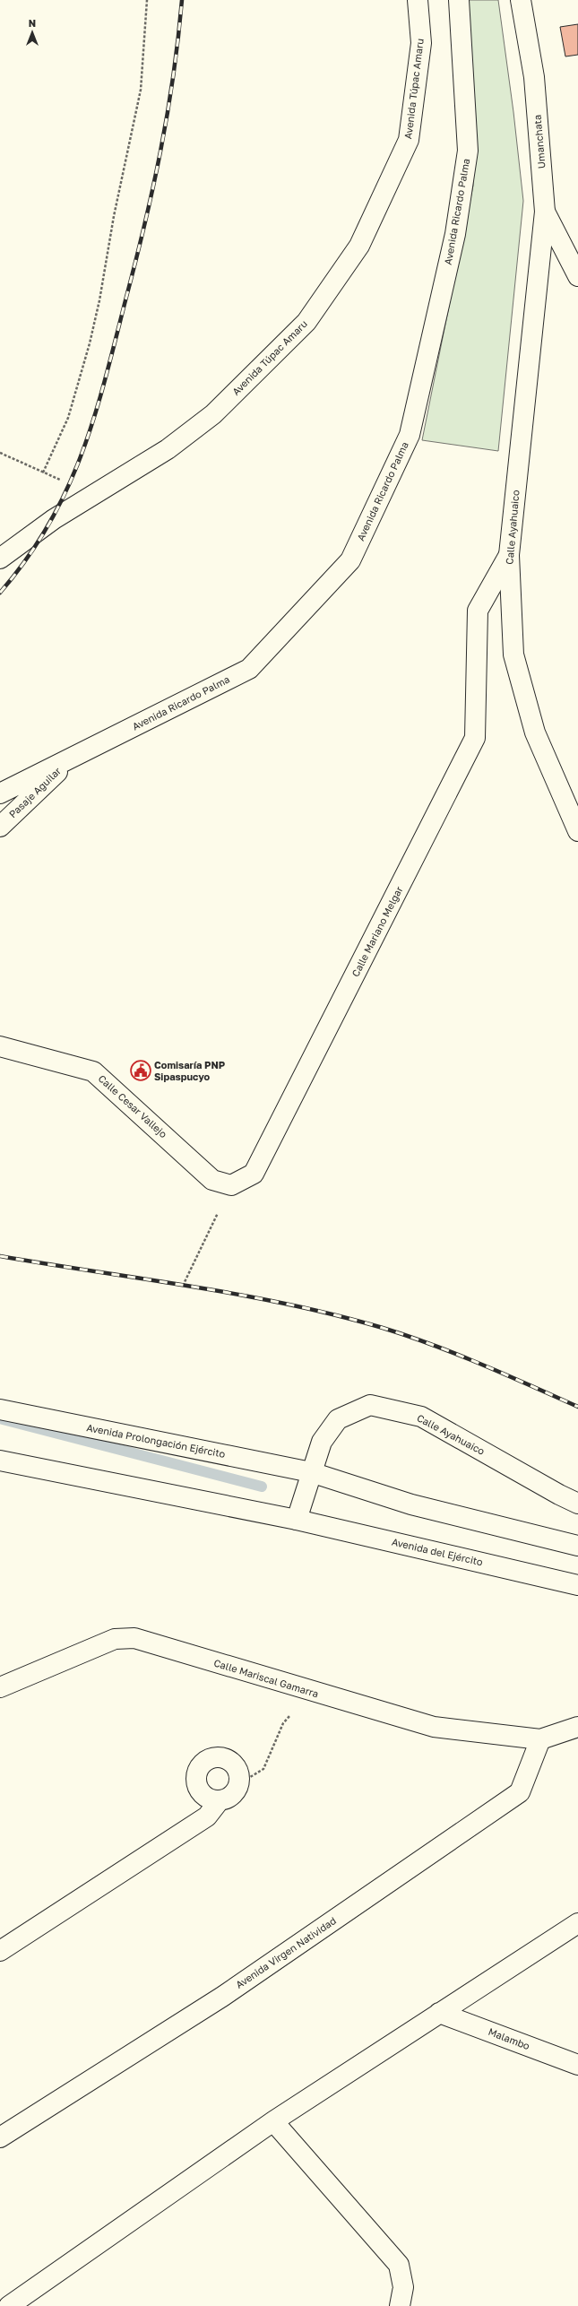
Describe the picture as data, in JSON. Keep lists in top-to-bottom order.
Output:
{
  "streets": {
    "street": [
      "Avenida Túpac Amaru",
      "Umanchata",
      "Avenida Ricardo Palma",
      "Calle Ayahuaico",
      "Pasaje Aguilar",
      "Calle Mariano Melgar",
      "Calle Cesar Vallejo",
      "Avenida Prolongación Ejército",
      "Avenida del Ejército",
      "Calle Mariscal Gamarra",
      "Avenida Virgen Natividad",
      "Malambo"
    ]
  },
  "crossings": [
    ["Umanchata", "Calle Ayahuaico"],
    ["Avenida Ricardo Palma", "Pasaje Aguilar"],
    ["Calle Ayahuaico", "Calle Mariano Melgar"],
    ["Calle Ayahuaico", "Avenida Prolongación Ejército"],
    ["Calle Ayahuaico", "Avenida del Ejército"],
    ["Calle Mariano Melgar", "Calle Cesar Vallejo"],
    ["Calle Mariscal Gamarra", "Avenida Virgen Natividad"]
  ],
  "places": {
    "public building": ["Comisaría PNP Sipaspucyo"]
  },
  "north": "top"
}
